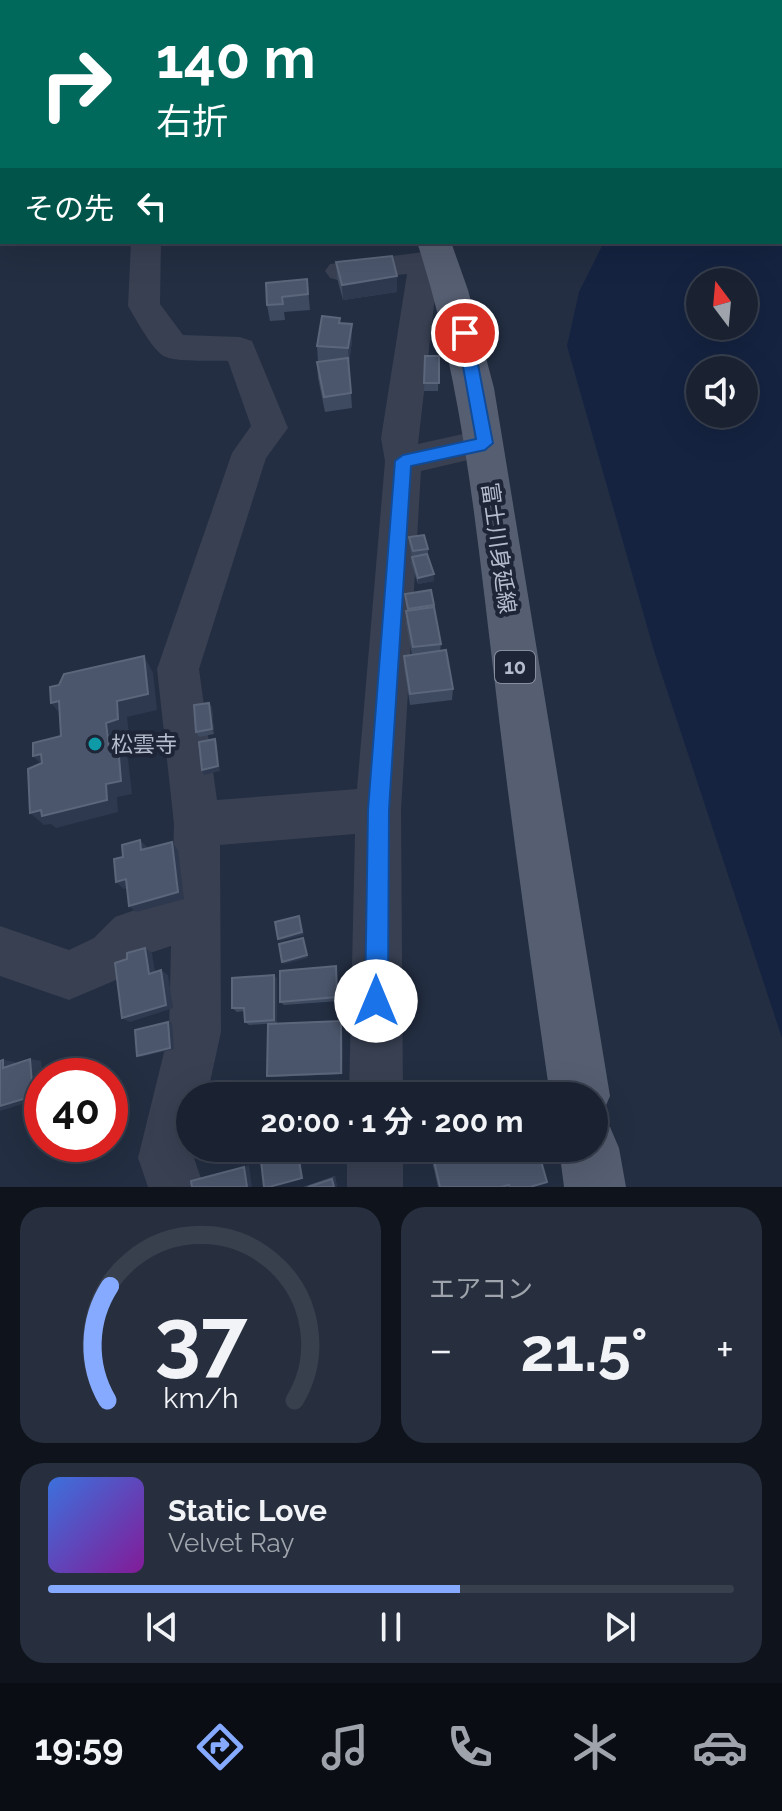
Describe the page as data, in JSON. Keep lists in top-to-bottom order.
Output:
{
  "streets": {
    "main road": ["富士川身延線", "10"]
  },
  "places": ["松雲寺"],
  "north": "top",
  "page": {
    "turn": ["140 m", "右折"],
    "then": "その先",
    "limit": "40",
    "trip": "20:00 · 1 分 · 200 m",
    "tile": "エアコン",
    "heat": ["−", "21.5°", "+"],
    "song": ["Static Love", "Velvet Ray"],
    "tabs": "19:59",
    "gauge": ["37", "km/h"]
  }
}
